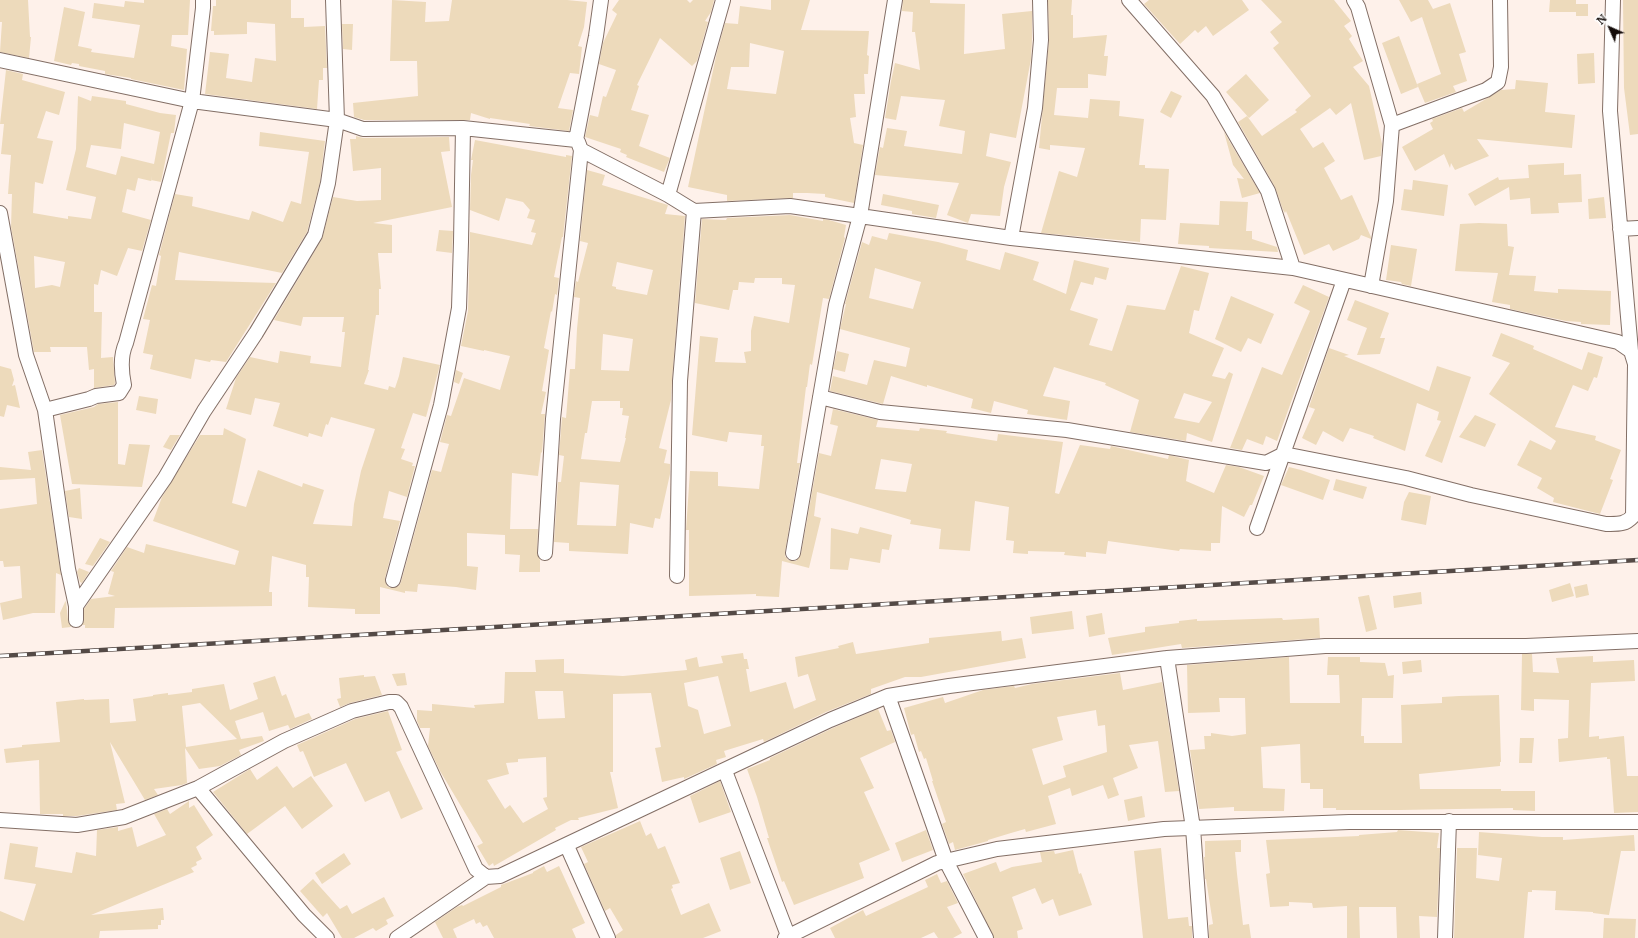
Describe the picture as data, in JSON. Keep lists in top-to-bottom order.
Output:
{
  "north": "top left"
}
